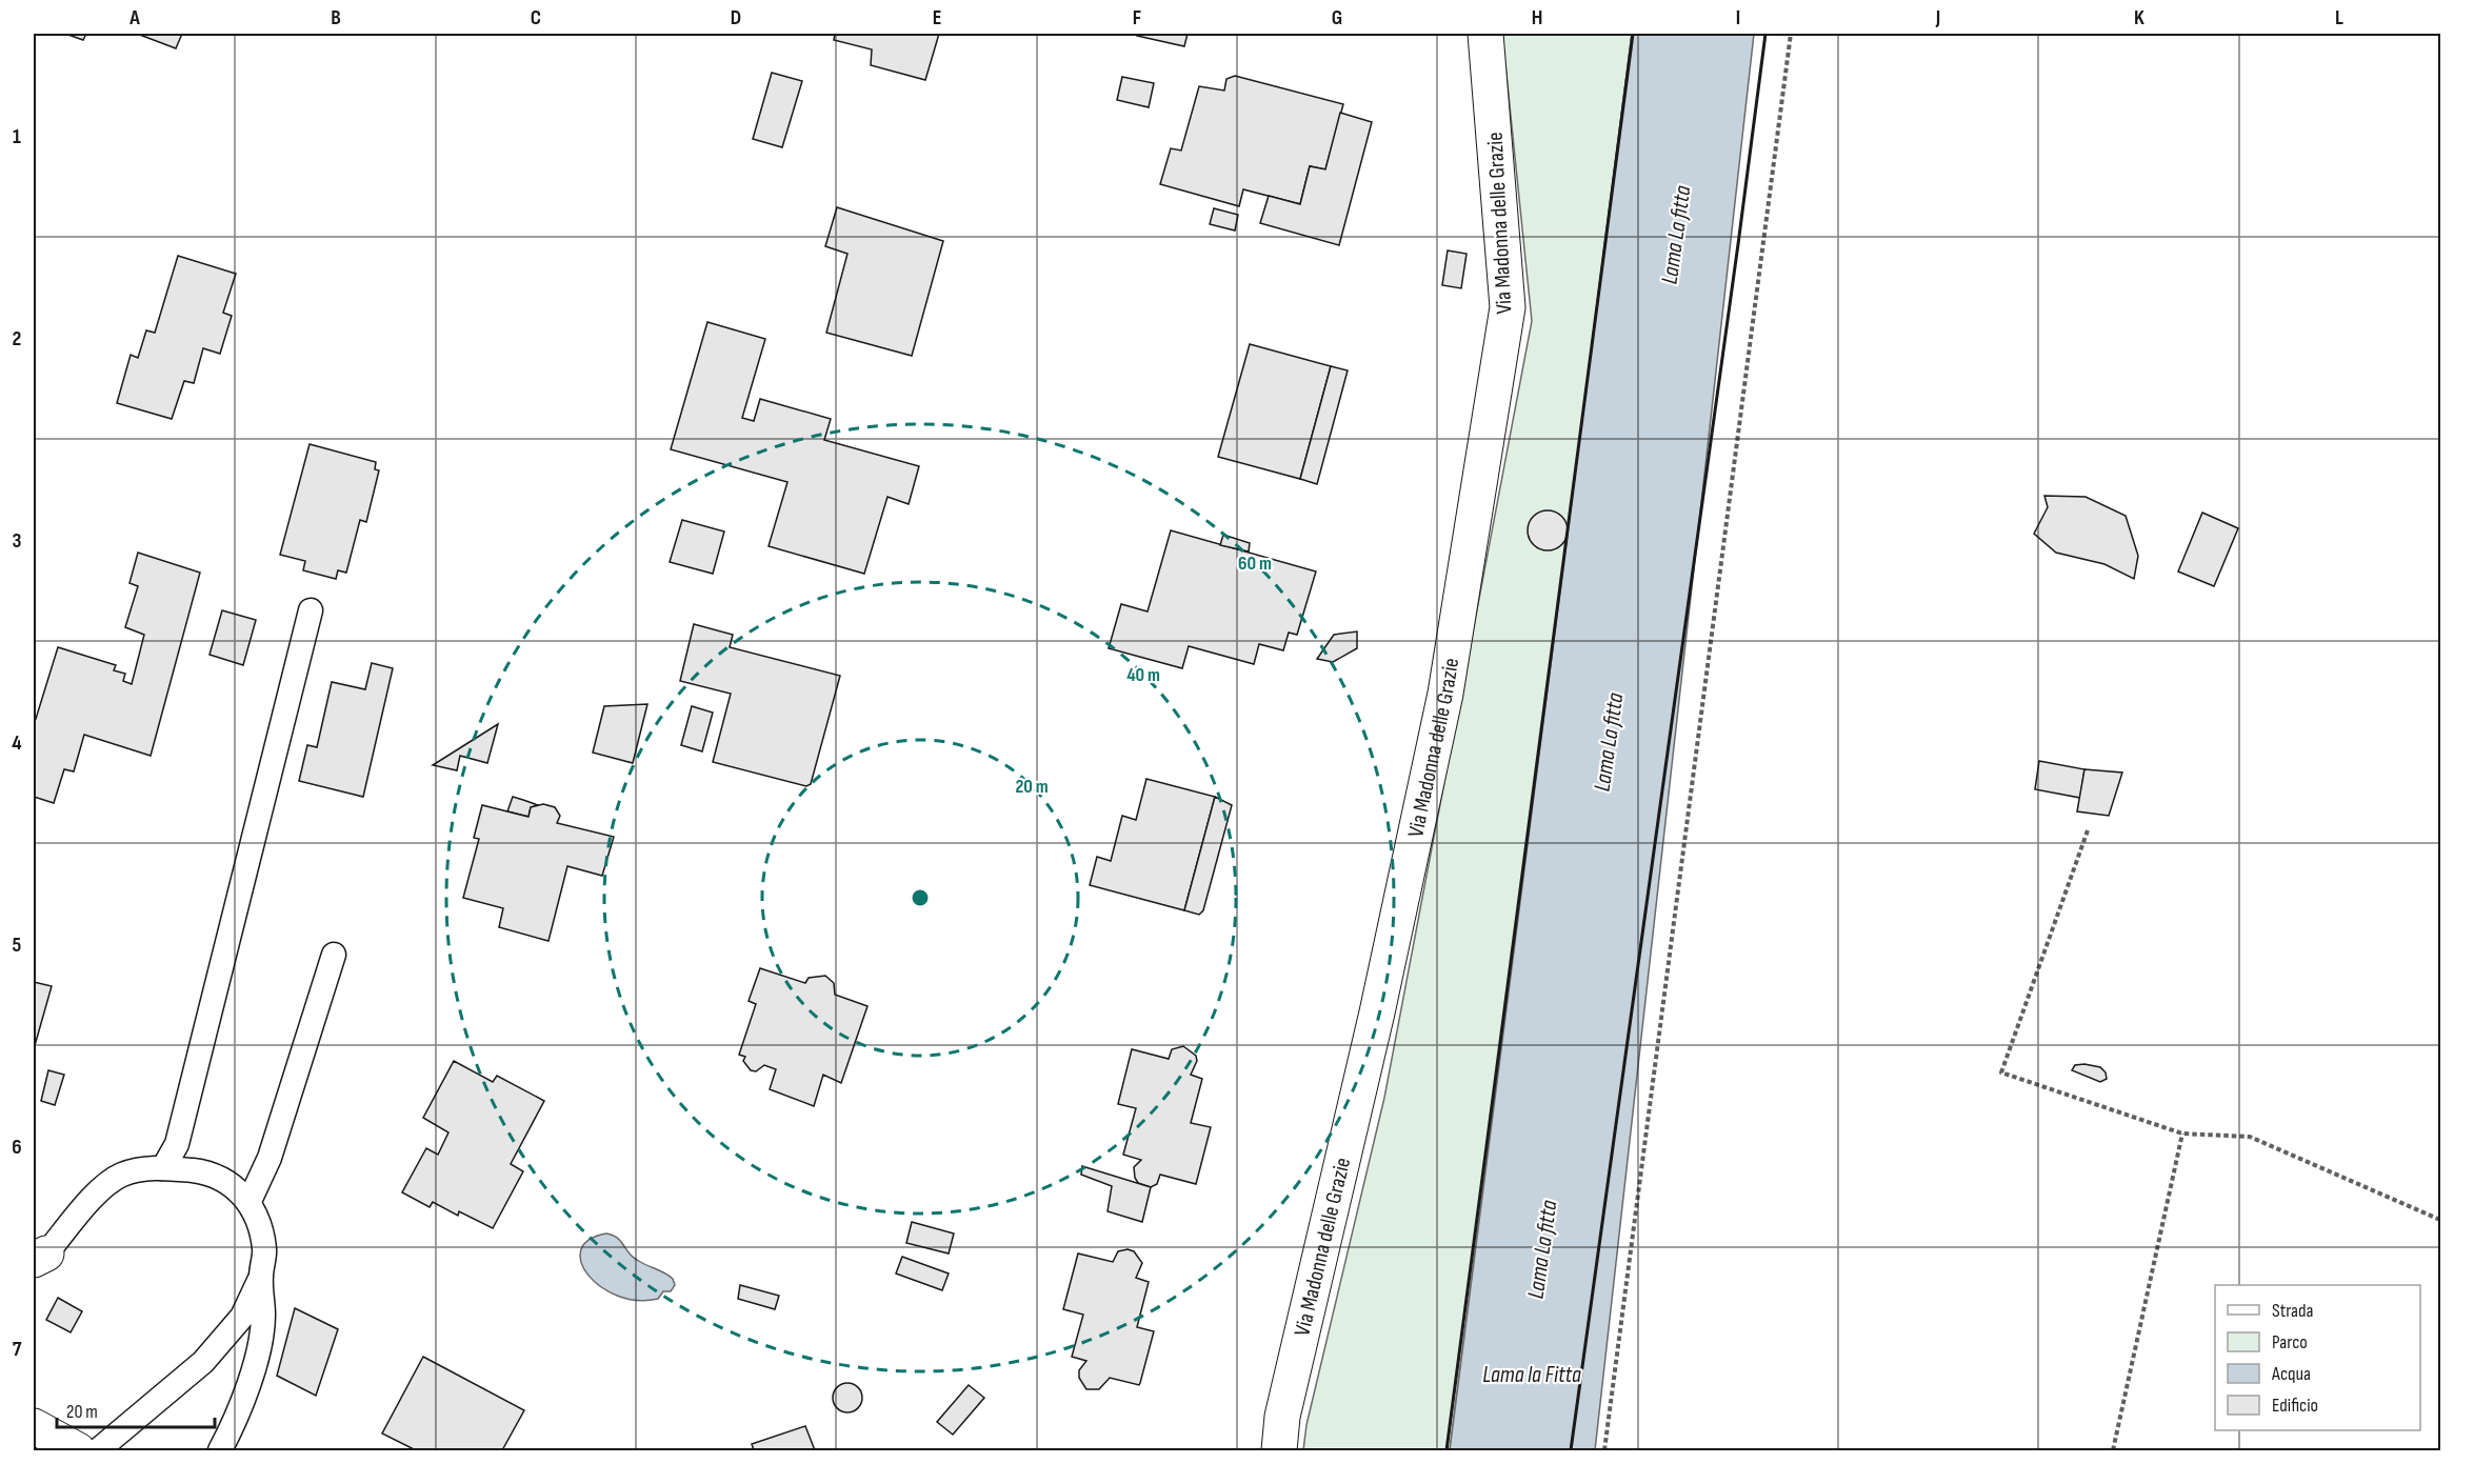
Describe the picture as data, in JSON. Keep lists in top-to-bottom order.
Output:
{
  "streets": {
    "street": ["Via Madonna delle Grazie"]
  },
  "water": ["Lama La fitta", "Lama la Fitta"],
  "legend": [
    "Strada",
    "Parco",
    "Acqua",
    "Edificio"
  ],
  "scale_bar": "20 m",
  "grid": {
    "columns": [
      "A",
      "B",
      "C",
      "D",
      "E",
      "F",
      "G",
      "H",
      "I",
      "J",
      "K",
      "L"
    ],
    "rows": [
      "1",
      "2",
      "3",
      "4",
      "5",
      "6",
      "7"
    ]
  },
  "rings": ["60 m", "40 m", "20 m"]
}
